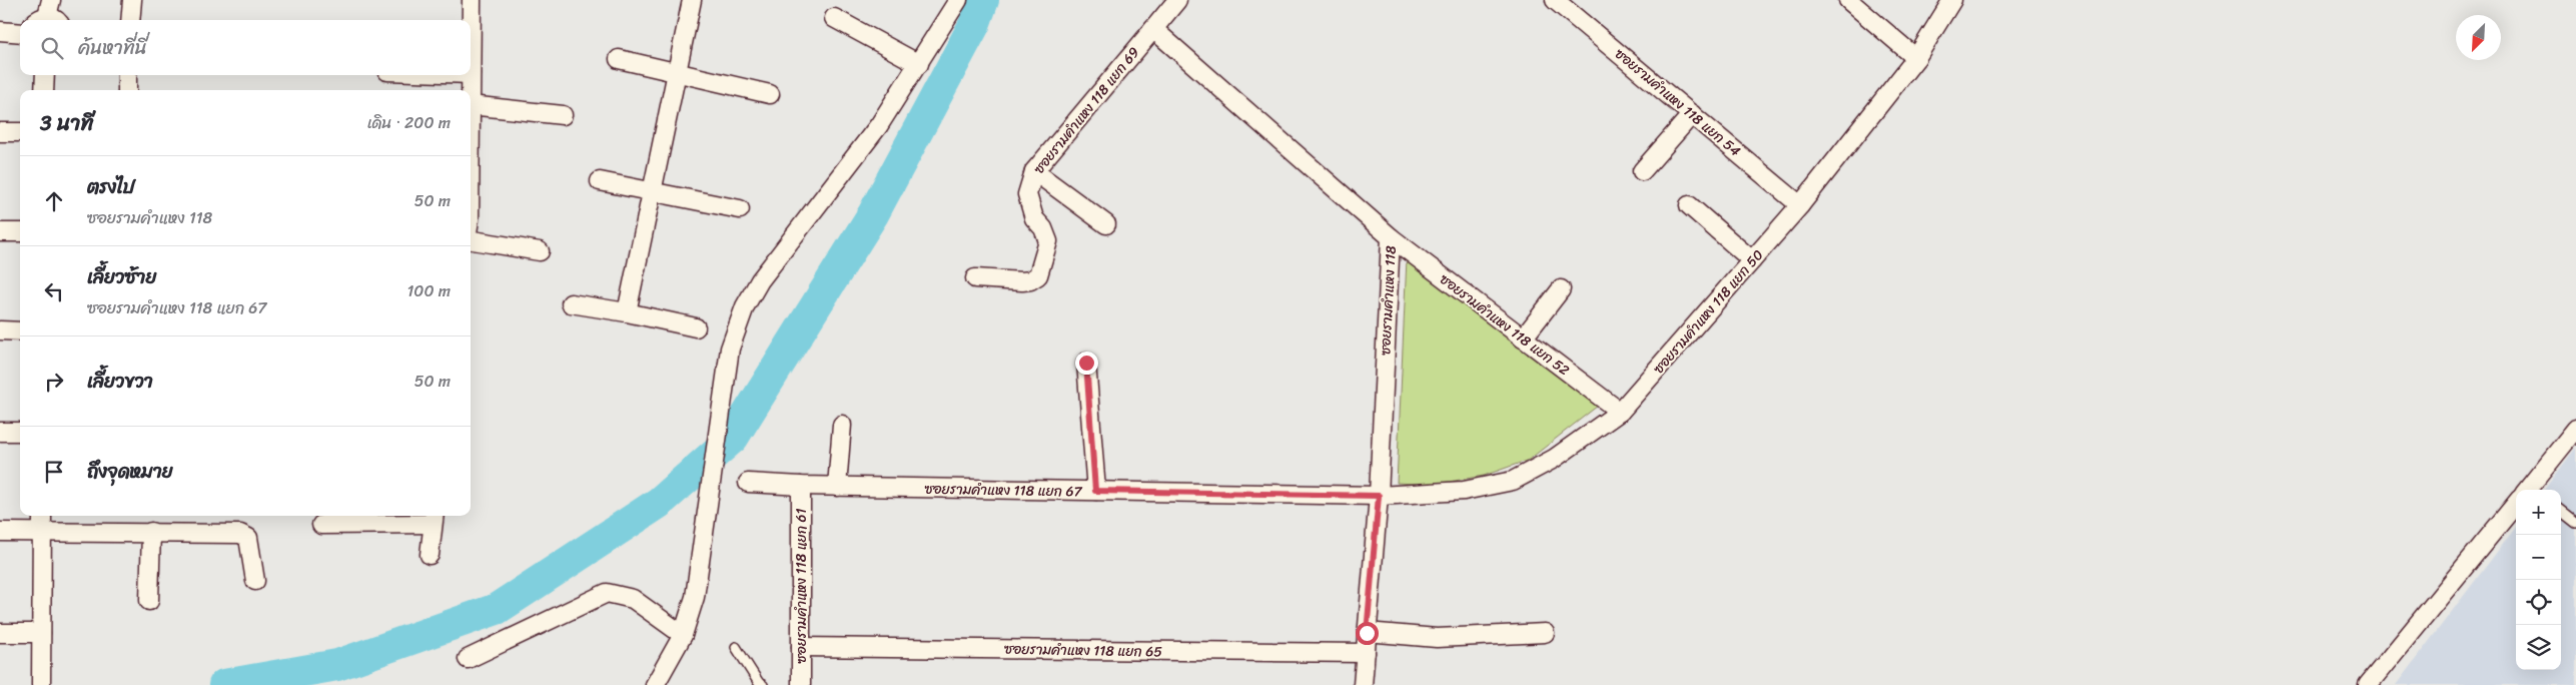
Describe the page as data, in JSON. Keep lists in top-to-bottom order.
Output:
{
  "streets": {
    "street": [
      "ซอยรามคำแหง 118 แยก 54",
      "ซอยรามคำแหง 118 แยก 69",
      "ซอยรามคำแหง 118",
      "ซอยรามคำแหง 118 แยก 50",
      "ซอยรามคำแหง 118 แยก 52",
      "ซอยรามคำแหง 118 แยก 67",
      "ซอยรามคำแหง 118 แยก 61",
      "ซอยรามคำแหง 118 แยก 65"
    ]
  },
  "crossings": [
    ["ซอยรามคำแหง 118 แยก 54", "ซอยรามคำแหง 118 แยก 50"],
    ["ซอยรามคำแหง 118 แยก 69", "ซอยรามคำแหง 118"],
    ["ซอยรามคำแหง 118", "ซอยรามคำแหง 118 แยก 50"],
    ["ซอยรามคำแหง 118", "ซอยรามคำแหง 118 แยก 52"],
    ["ซอยรามคำแหง 118", "ซอยรามคำแหง 118 แยก 67"],
    ["ซอยรามคำแหง 118", "ซอยรามคำแหง 118 แยก 65"],
    ["ซอยรามคำแหง 118 แยก 50", "ซอยรามคำแหง 118 แยก 52"],
    ["ซอยรามคำแหง 118 แยก 50", "ซอยรามคำแหง 118 แยก 67"],
    ["ซอยรามคำแหง 118 แยก 67", "ซอยรามคำแหง 118 แยก 61"],
    ["ซอยรามคำแหง 118 แยก 61", "ซอยรามคำแหง 118 แยก 65"]
  ],
  "north": "bottom left",
  "page": {
    "search": "ค้นหาที่นี่",
    "heading": ["3 นาที", "เดิน · 200 m"],
    "list": [
      ["ตรงไป", "ซอยรามคำแหง 118", "50 m"],
      ["เลี้ยวซ้าย", "ซอยรามคำแหง 118 แยก 67", "100 m"],
      ["เลี้ยวขวา", "50 m"],
      "ถึงจุดหมาย"
    ],
    "map_buttons": ["+", "−"]
  }
}
